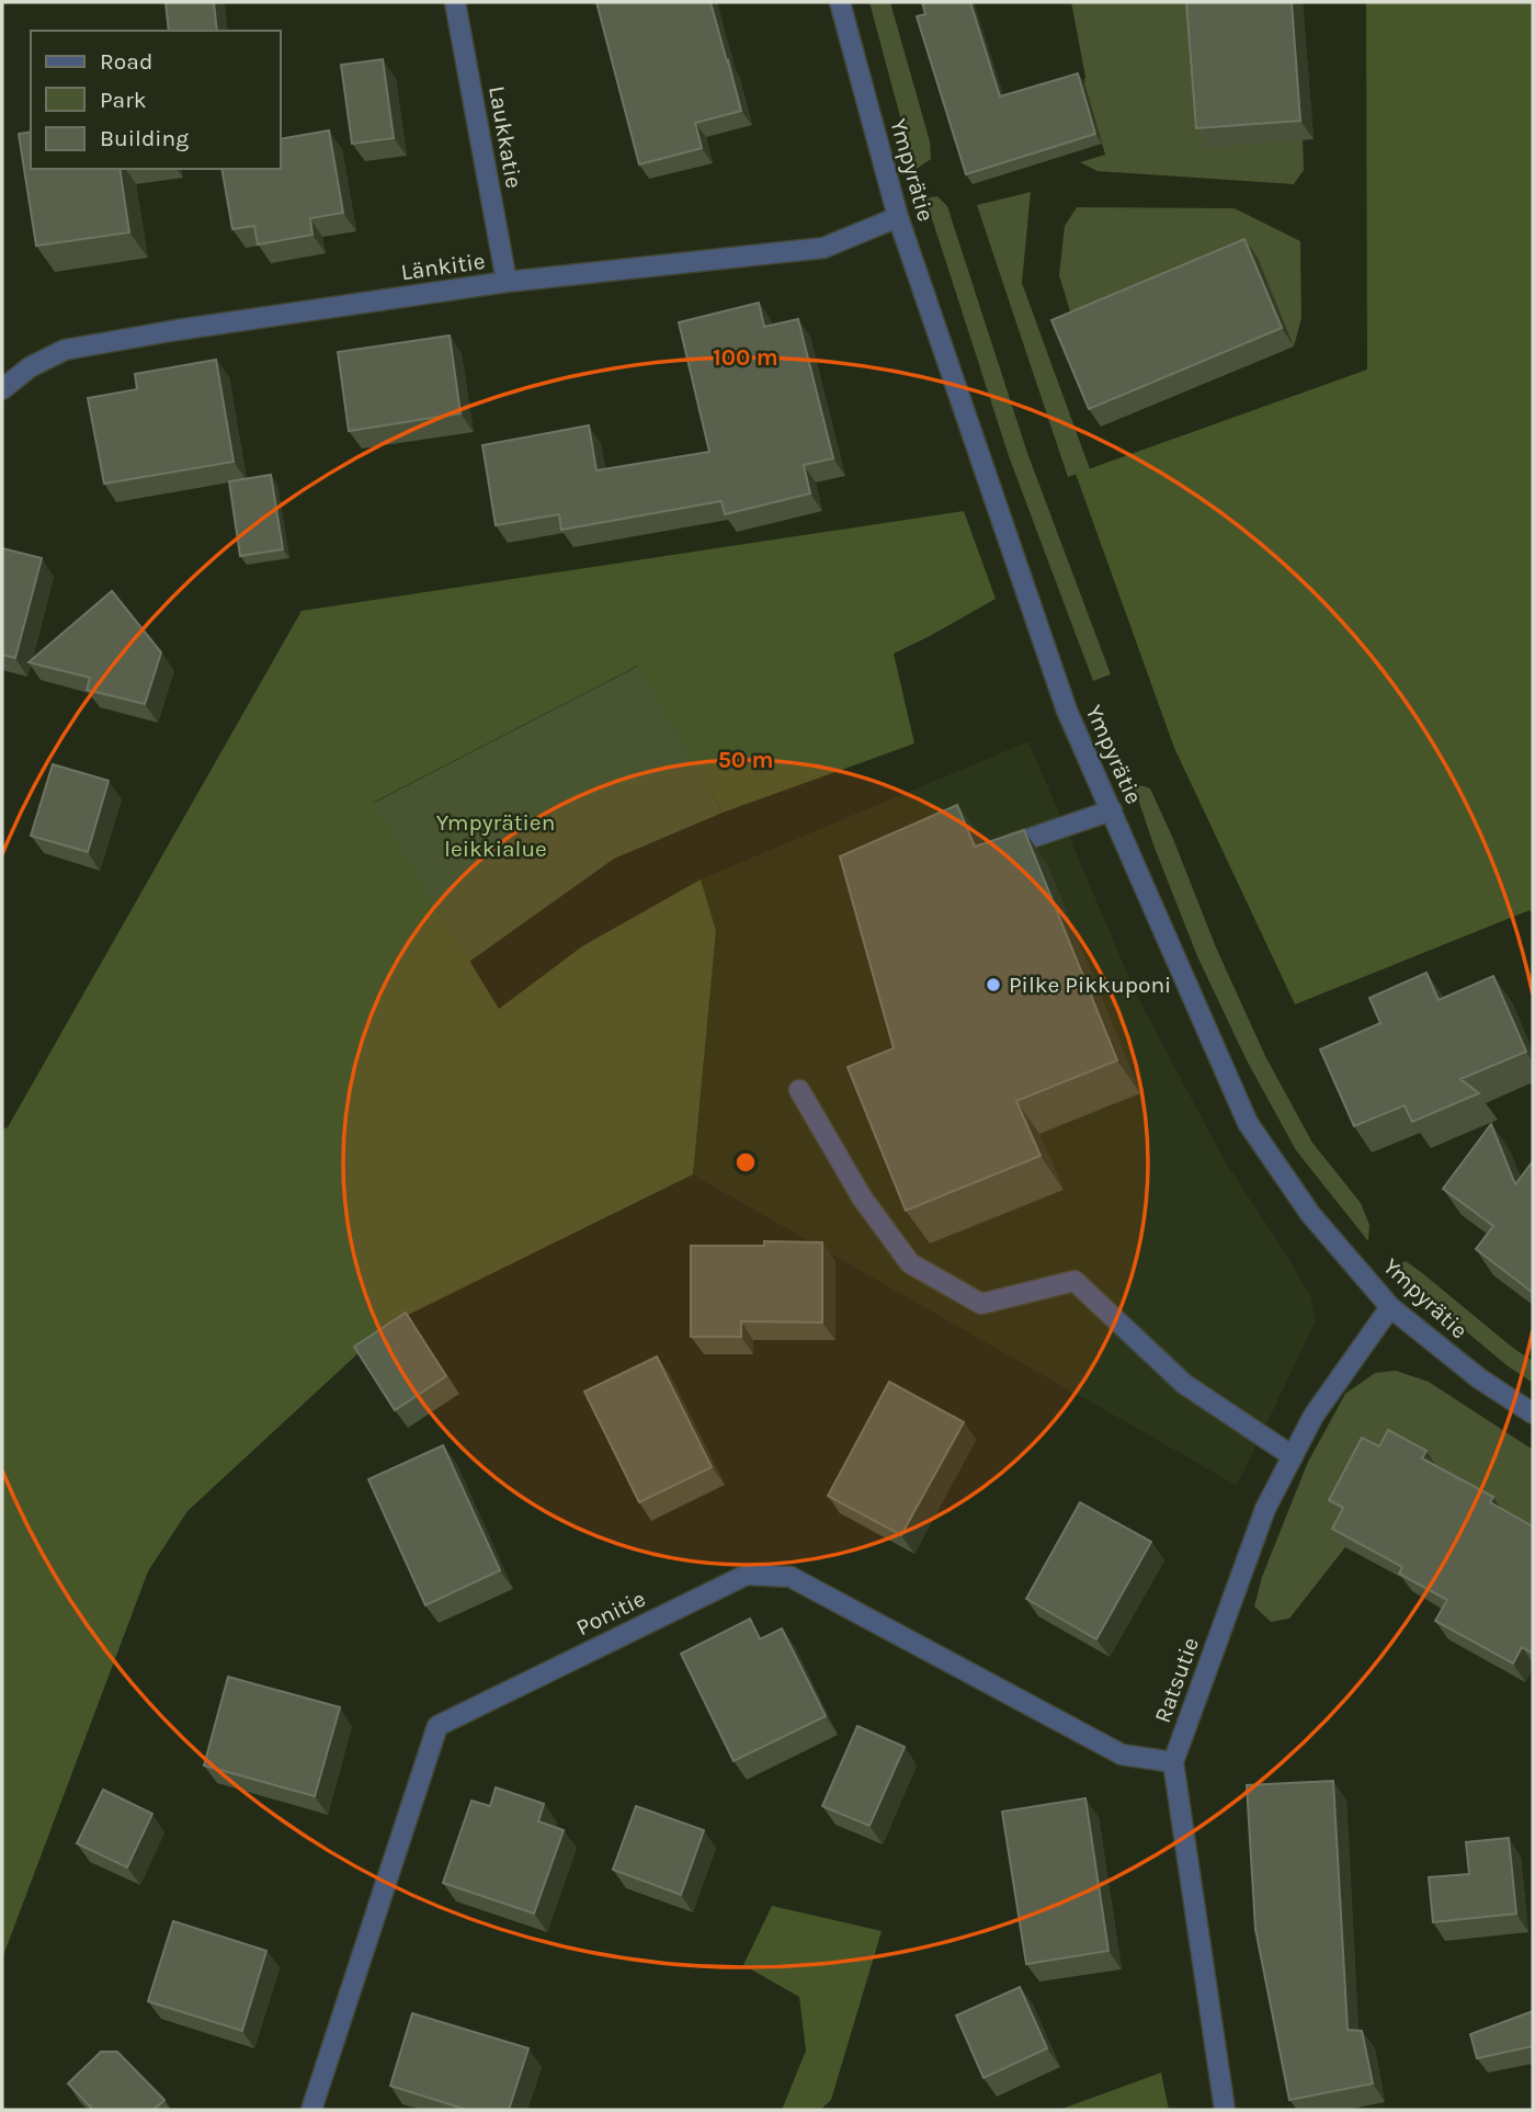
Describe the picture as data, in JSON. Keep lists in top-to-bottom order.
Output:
{
  "streets": {
    "street": [
      "Laukkatie",
      "Ympyrätie",
      "Länkitie",
      "Ponitie",
      "Ratsutie"
    ]
  },
  "crossings": [
    ["Laukkatie", "Länkitie"],
    ["Ympyrätie", "Länkitie"],
    ["Ympyrätie", "Ratsutie"],
    ["Ponitie", "Ratsutie"]
  ],
  "parks": ["Ympyrätien leikkialue"],
  "places": ["Pilke Pikkuponi"],
  "legend": ["Road", "Park", "Building"],
  "rings": ["100 m", "50 m"]
}
